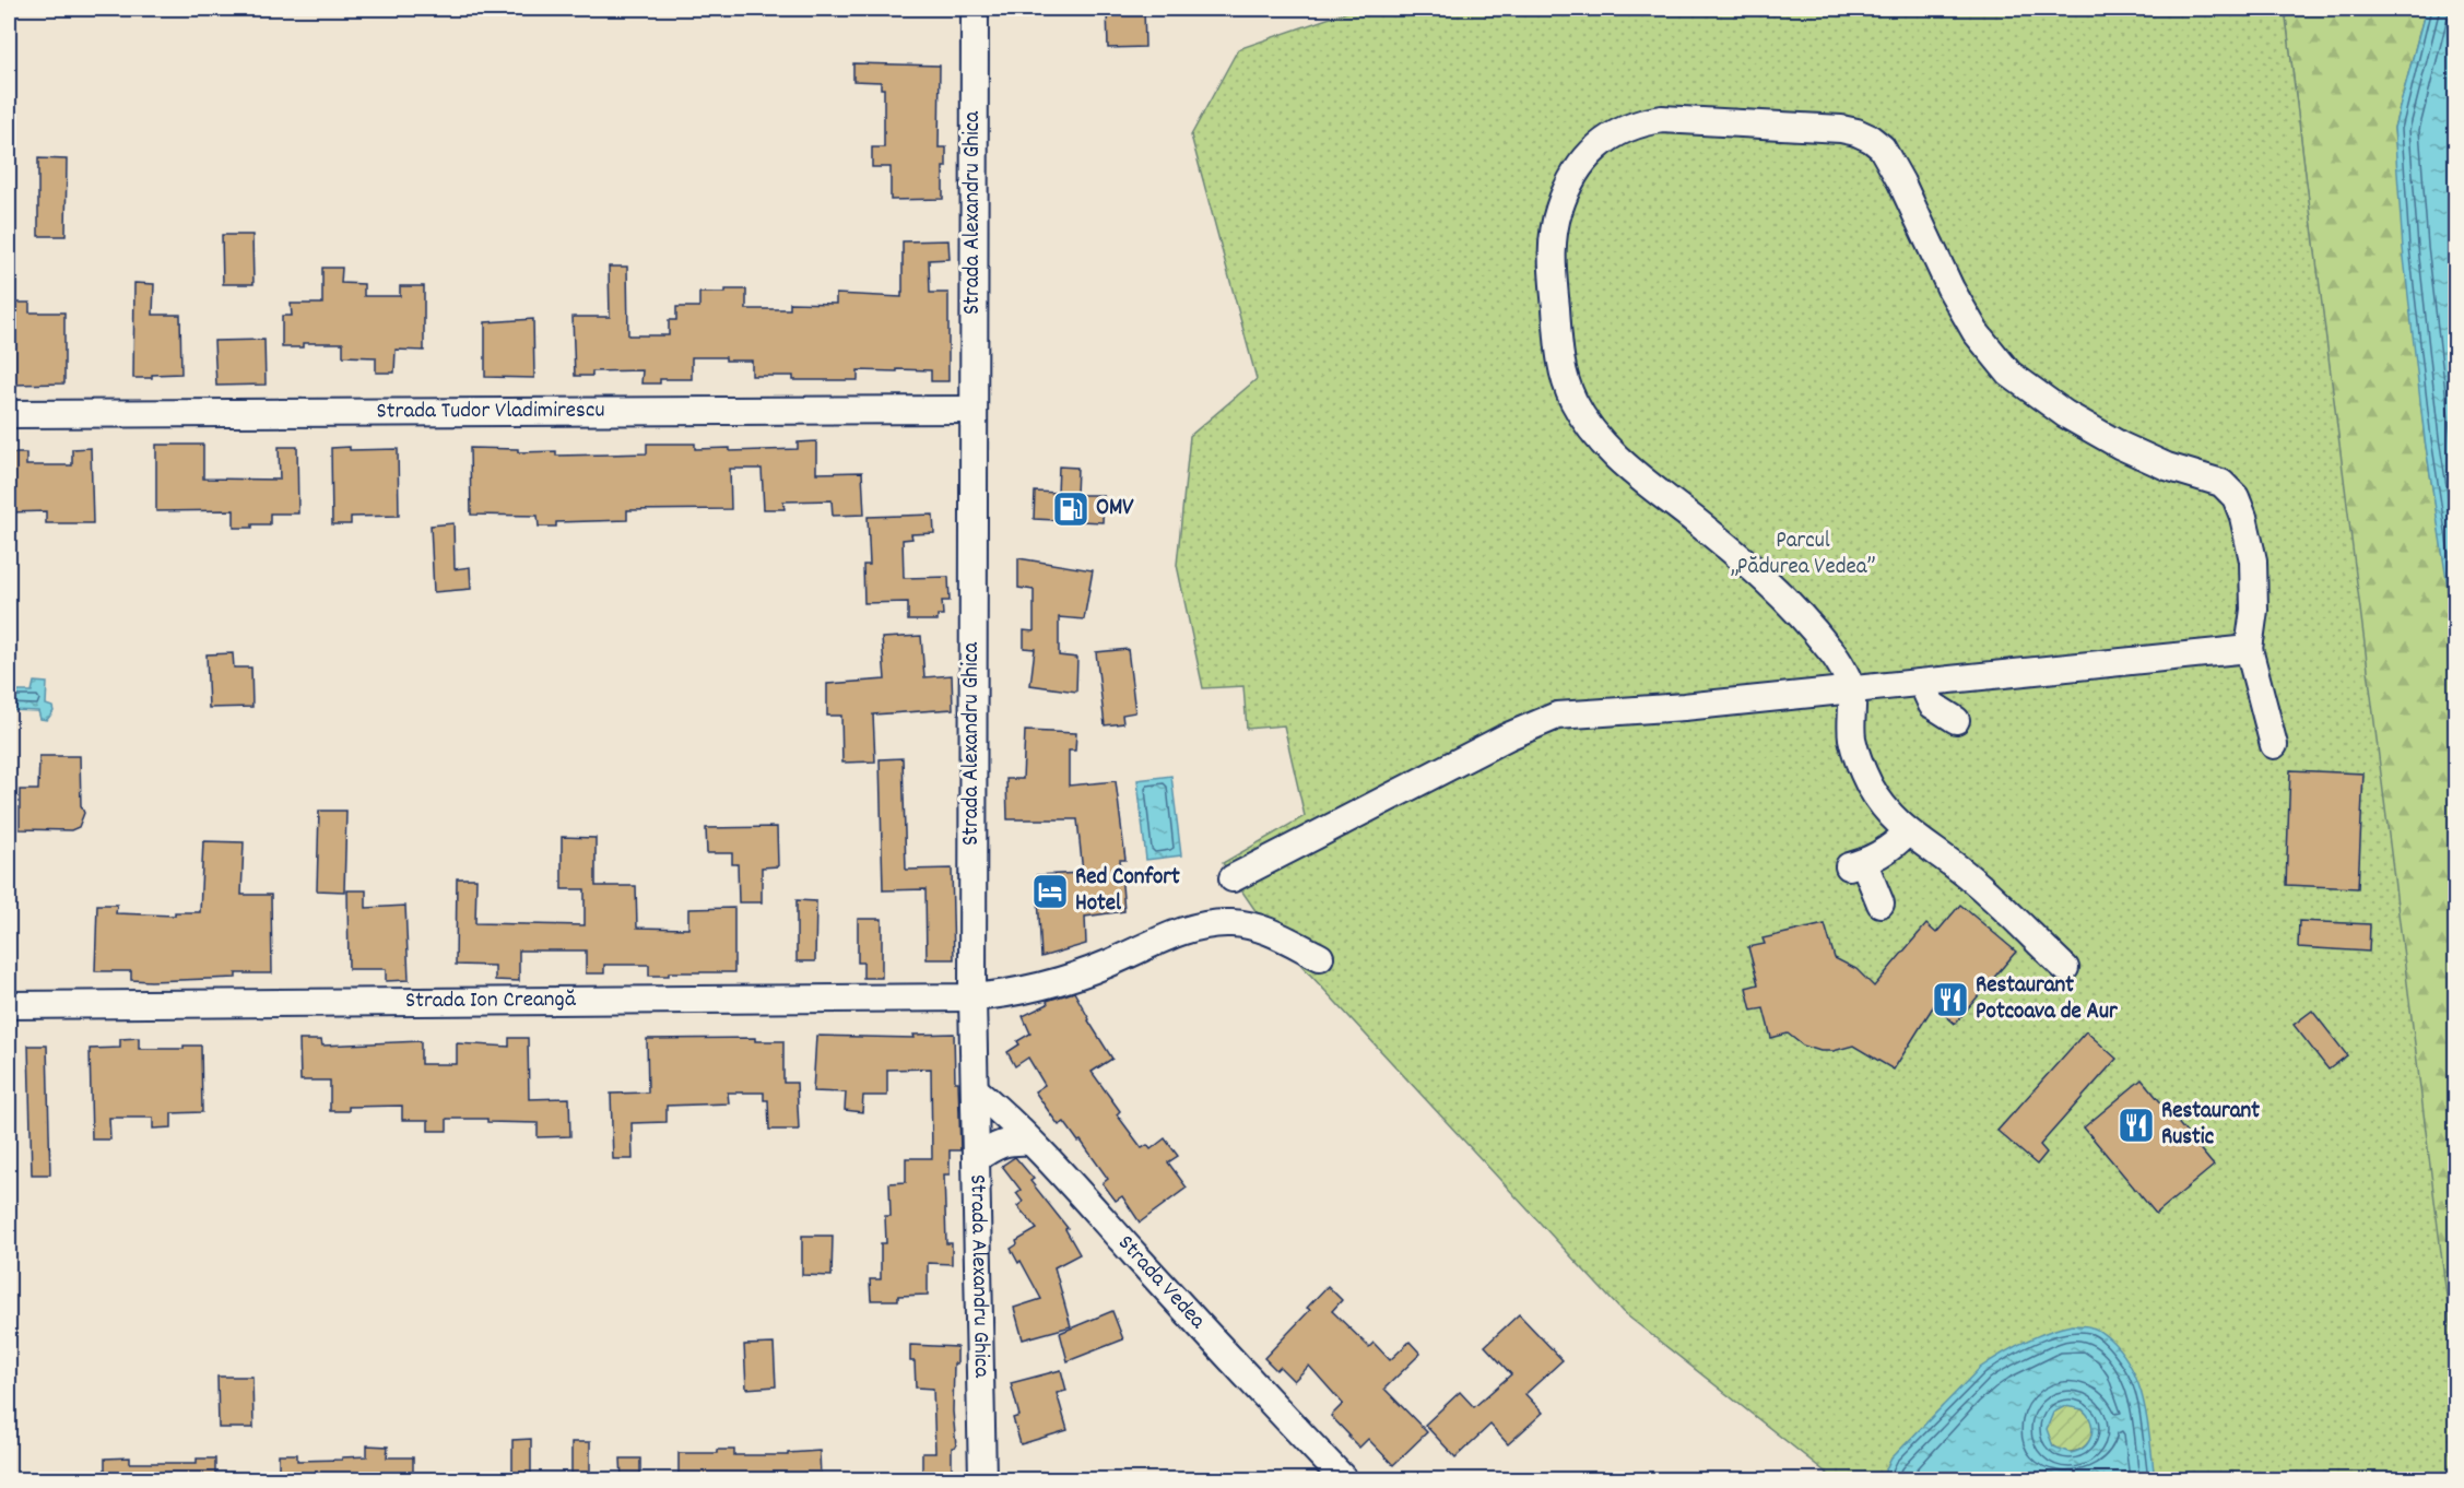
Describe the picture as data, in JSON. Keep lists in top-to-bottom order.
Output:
{
  "streets": {
    "street": [
      "Strada Alexandru Ghica",
      "Strada Tudor Vladimirescu",
      "Strada Ion Creangă",
      "Strada Vedea"
    ]
  },
  "crossings": [
    ["Strada Alexandru Ghica", "Strada Tudor Vladimirescu"],
    ["Strada Alexandru Ghica", "Strada Ion Creangă"],
    ["Strada Alexandru Ghica", "Strada Vedea"]
  ],
  "parks": ["Parcul „Pădurea Vedea”"],
  "places": {
    "fuel station": ["OMV"],
    "hotel": ["Red Confort Hotel"],
    "restaurant": ["Restaurant Potcoava de Aur", "Restaurant Rustic"]
  }
}
